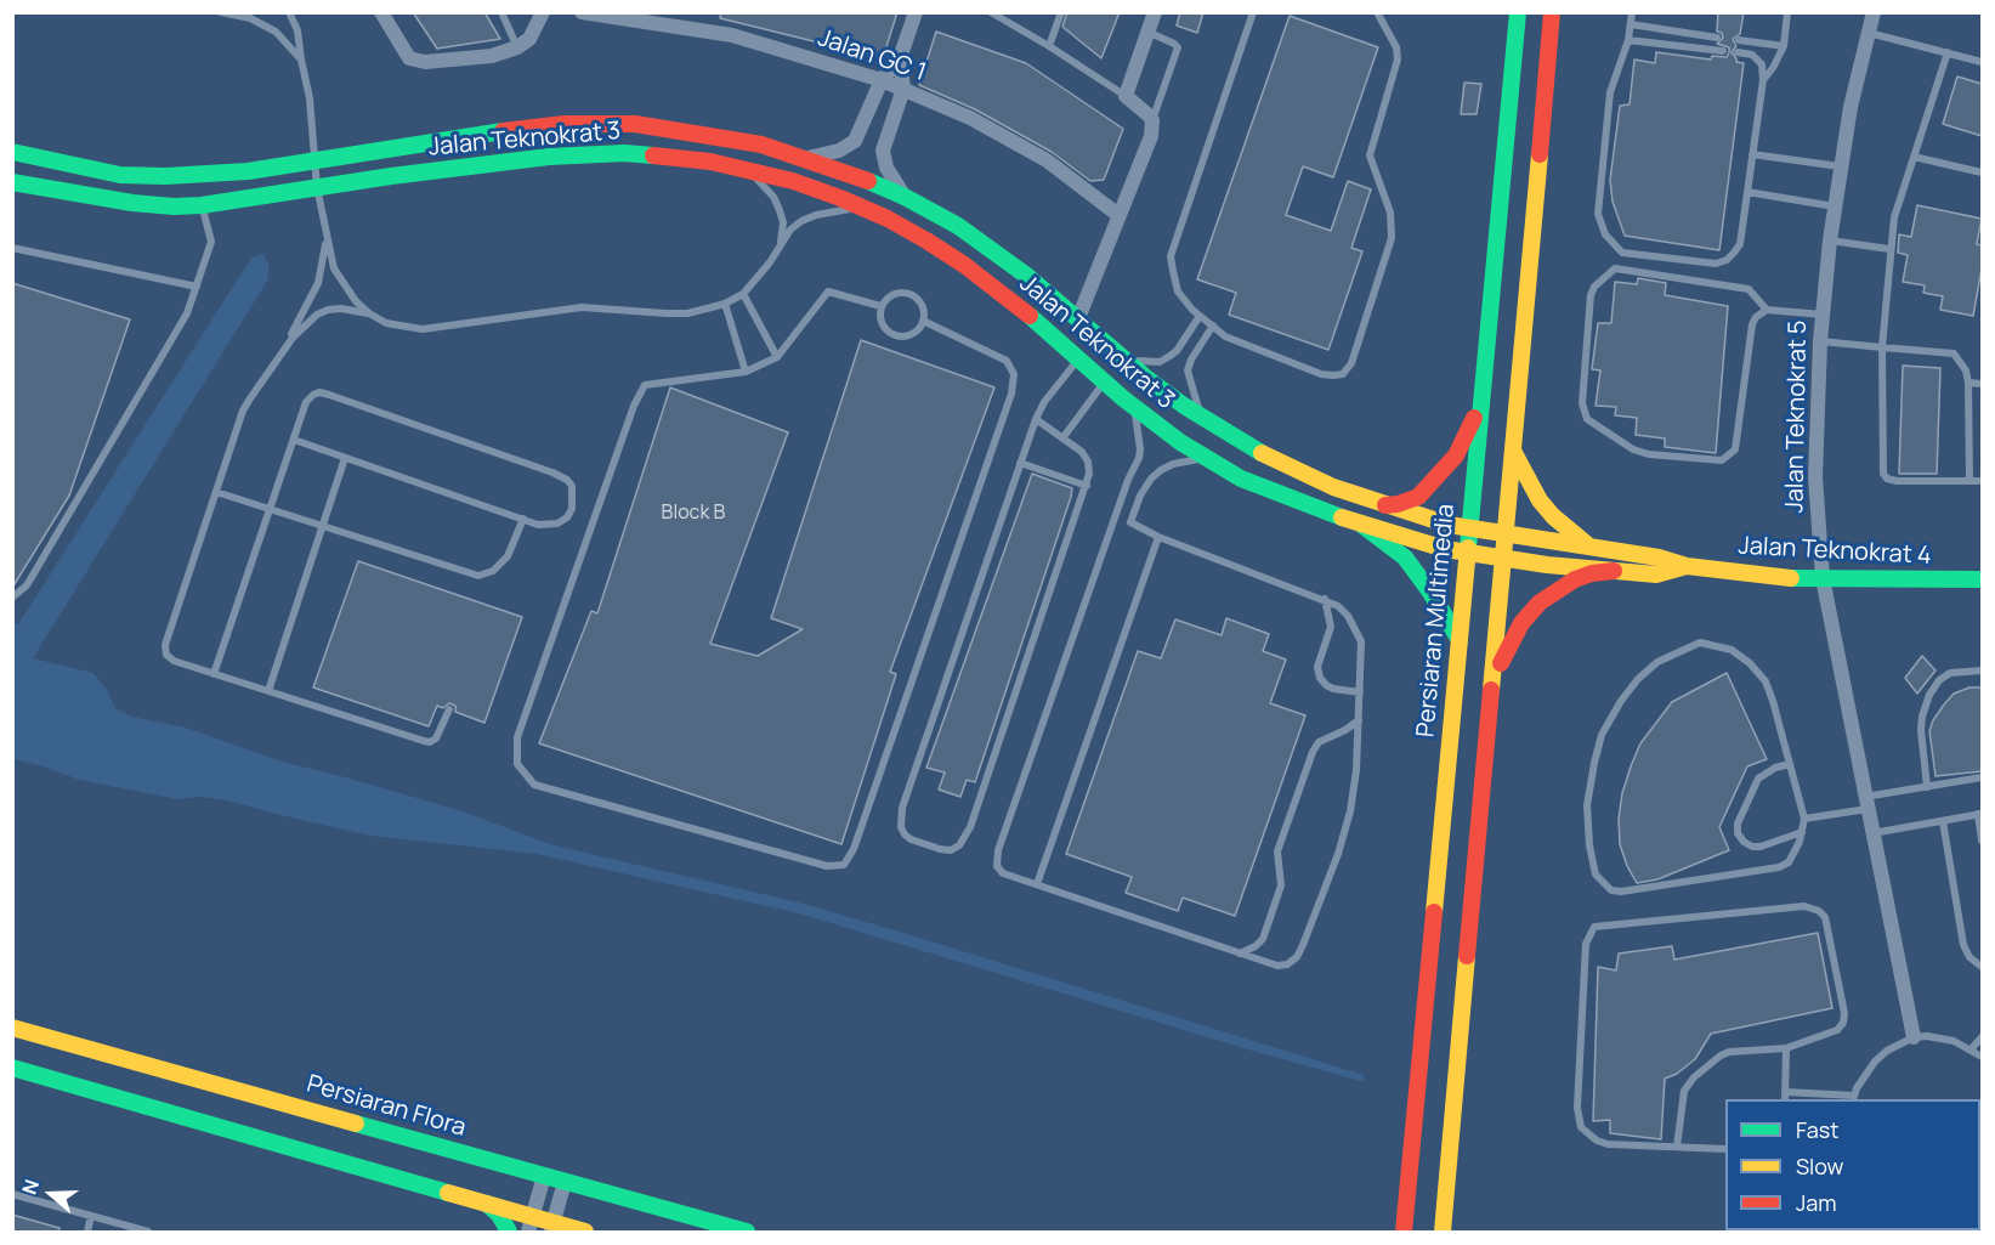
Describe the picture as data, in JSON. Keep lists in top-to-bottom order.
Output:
{
  "streets": {
    "main road": [
      "Jalan Teknokrat 3",
      "Jalan Teknokrat 4",
      "Persiaran Multimedia",
      "Persiaran Flora"
    ],
    "street": ["Jalan GC 1", "Jalan Teknokrat 5"]
  },
  "crossings": [
    ["Jalan Teknokrat 3", "Jalan Teknokrat 4"],
    ["Jalan Teknokrat 3", "Persiaran Multimedia"],
    ["Jalan Teknokrat 5", "Jalan Teknokrat 4"],
    ["Jalan Teknokrat 4", "Persiaran Multimedia"]
  ],
  "house_numbers": ["Block B"],
  "legend": ["Fast", "Slow", "Jam"],
  "north": "left"
}
